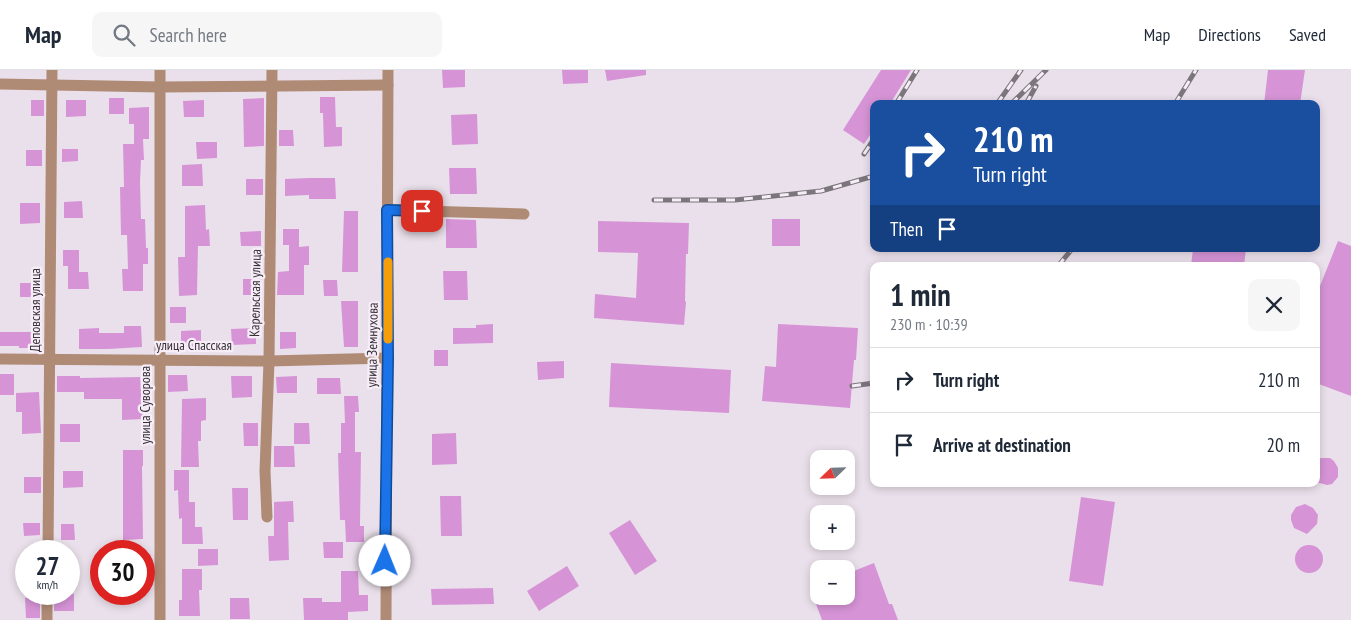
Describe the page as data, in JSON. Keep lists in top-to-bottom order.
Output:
{
  "streets": {
    "street": [
      "Карельская улица",
      "Деповская улица",
      "улица Спасская",
      "улица Земнухова",
      "улица Суворова"
    ]
  },
  "crossings": [
    ["Карельская улица", "улица Спасская"],
    ["Деповская улица", "улица Спасская"],
    ["улица Спасская", "улица Земнухова"],
    ["улица Спасская", "улица Суворова"]
  ],
  "north": "bottom left",
  "page": {
    "header": "Map",
    "search": "Search here",
    "nav": ["Map", "Directions", "Saved"],
    "turn": ["210 m", "Turn right"],
    "then": "Then",
    "heading": ["1 min", "230 m · 10:39"],
    "list": [
      {
        "name": "Turn right",
        "value": "210 m"
      },
      {
        "name": "Arrive at destination",
        "value": "20 m"
      }
    ],
    "map_buttons": ["+", "−"],
    "speed": "27 km/h",
    "limit": "30"
  }
}
